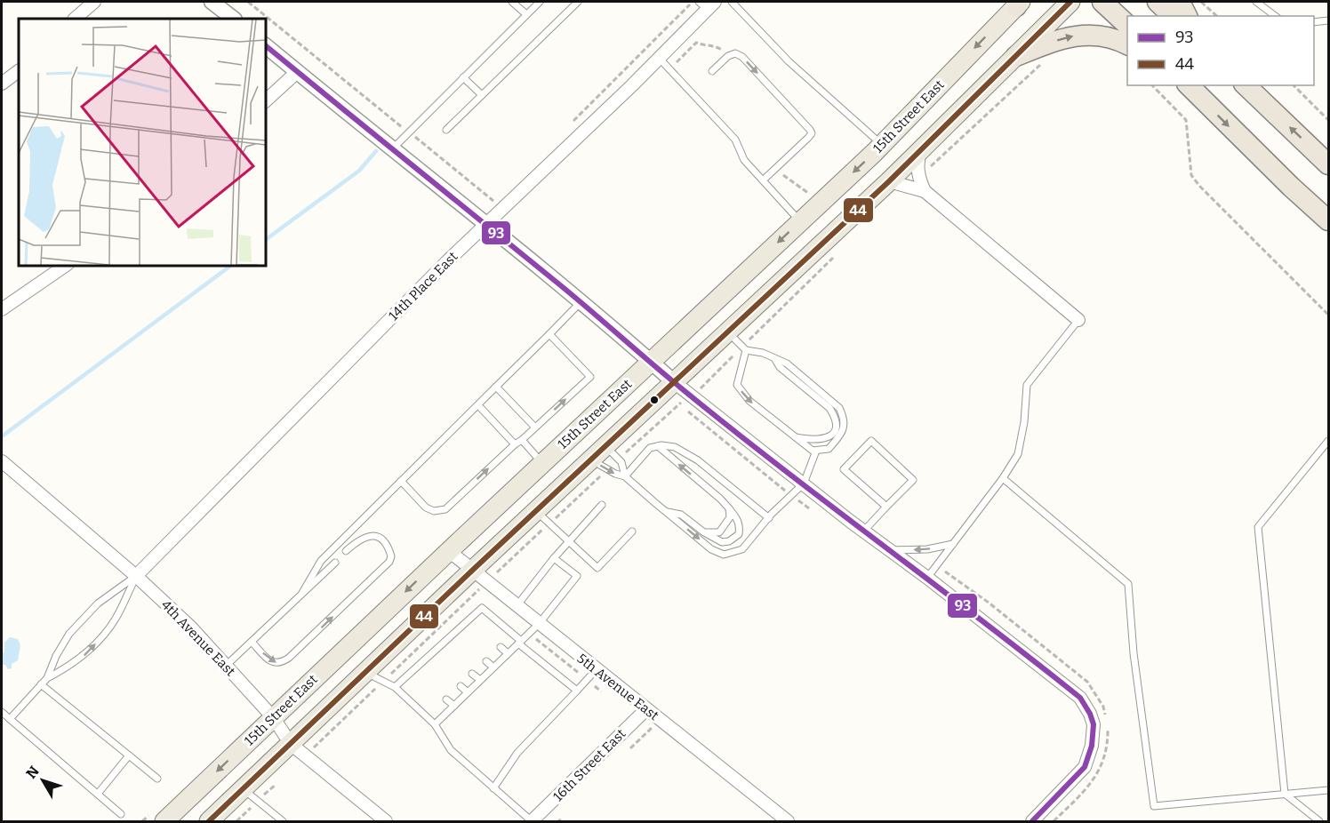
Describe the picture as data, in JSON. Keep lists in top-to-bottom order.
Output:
{
  "streets": {
    "main road": ["15th Street East"],
    "street": [
      "14th Place East",
      "4th Avenue East",
      "5th Avenue East",
      "16th Street East"
    ]
  },
  "crossings": [
    ["15th Street East", "4th Avenue East"],
    ["15th Street East", "5th Avenue East"],
    ["14th Place East", "4th Avenue East"],
    ["5th Avenue East", "16th Street East"]
  ],
  "lines": ["transit line 44", "transit line 93"],
  "legend": ["93", "44"],
  "north": "top left"
}
